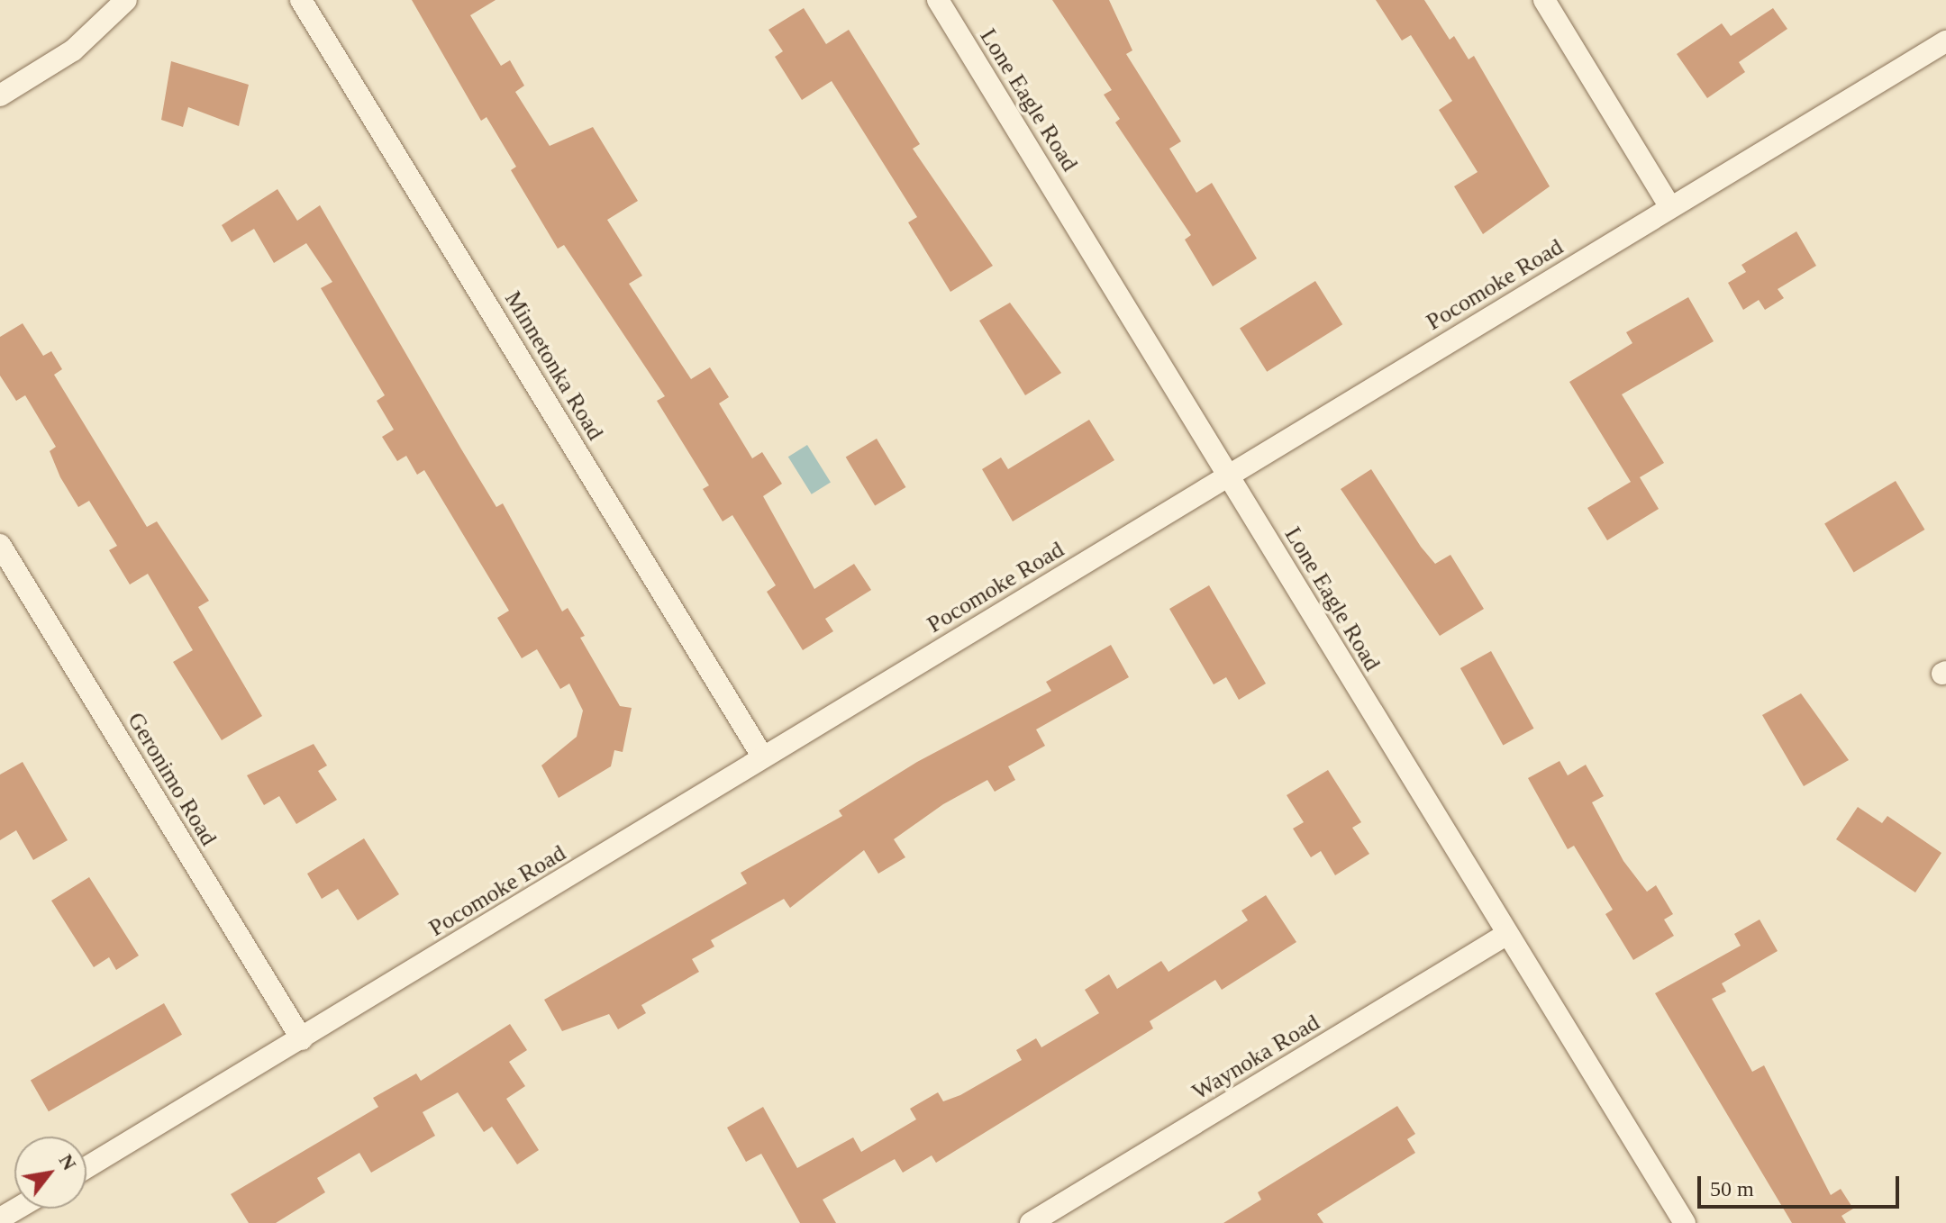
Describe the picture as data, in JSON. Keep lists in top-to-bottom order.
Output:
{
  "streets": {
    "street": [
      "Lone Eagle Road",
      "Pocomoke Road",
      "Minnetonka Road",
      "Geronimo Road",
      "Waynoka Road"
    ]
  },
  "crossings": [
    ["Lone Eagle Road", "Pocomoke Road"],
    ["Lone Eagle Road", "Waynoka Road"],
    ["Pocomoke Road", "Minnetonka Road"],
    ["Pocomoke Road", "Geronimo Road"]
  ],
  "scale_bar": "50 m",
  "north": "top right"
}
